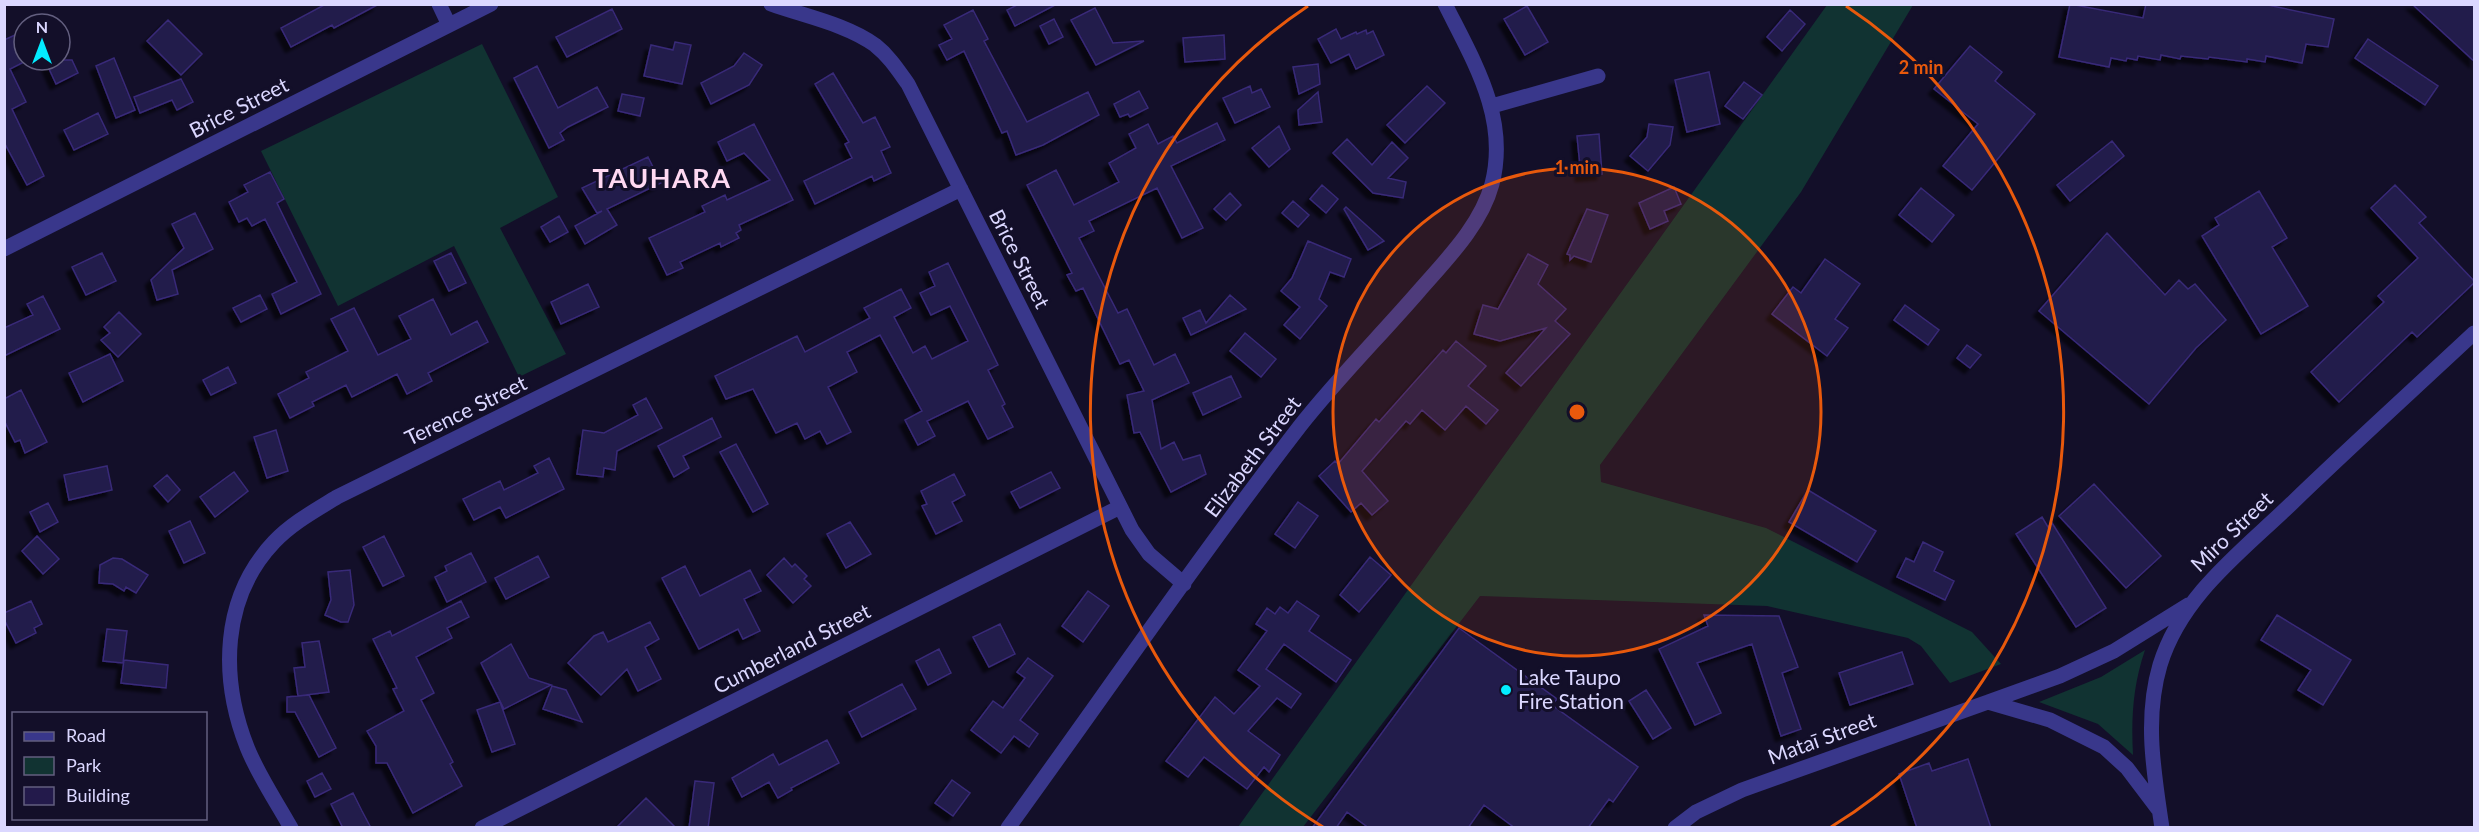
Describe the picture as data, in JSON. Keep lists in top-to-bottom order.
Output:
{
  "streets": {
    "street": [
      "Brice Street",
      "Terence Street",
      "Elizabeth Street",
      "Miro Street",
      "Cumberland Street",
      "Mataī Street"
    ]
  },
  "crossings": [
    ["Brice Street", "Terence Street"],
    ["Brice Street", "Elizabeth Street"],
    ["Brice Street", "Cumberland Street"],
    ["Miro Street", "Mataī Street"]
  ],
  "districts": ["TAUHARA"],
  "places": ["Lake Taupo Fire Station"],
  "legend": ["Road", "Park", "Building"],
  "north": "top",
  "rings": ["2 min", "1 min"]
}
